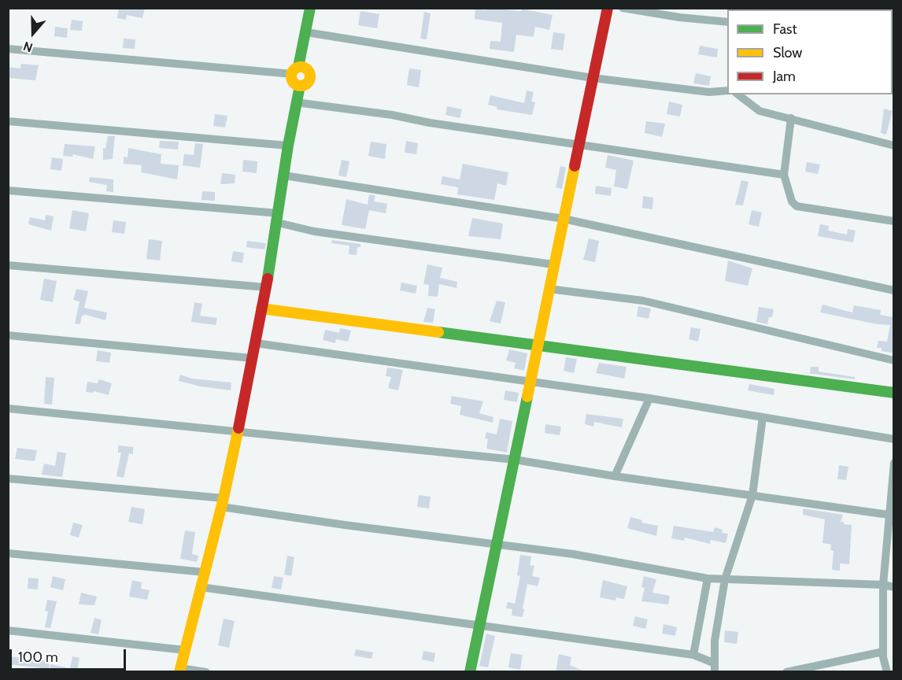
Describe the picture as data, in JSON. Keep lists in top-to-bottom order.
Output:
{
  "legend": ["Fast", "Slow", "Jam"],
  "scale_bar": "100 m",
  "north": "bottom"
}
